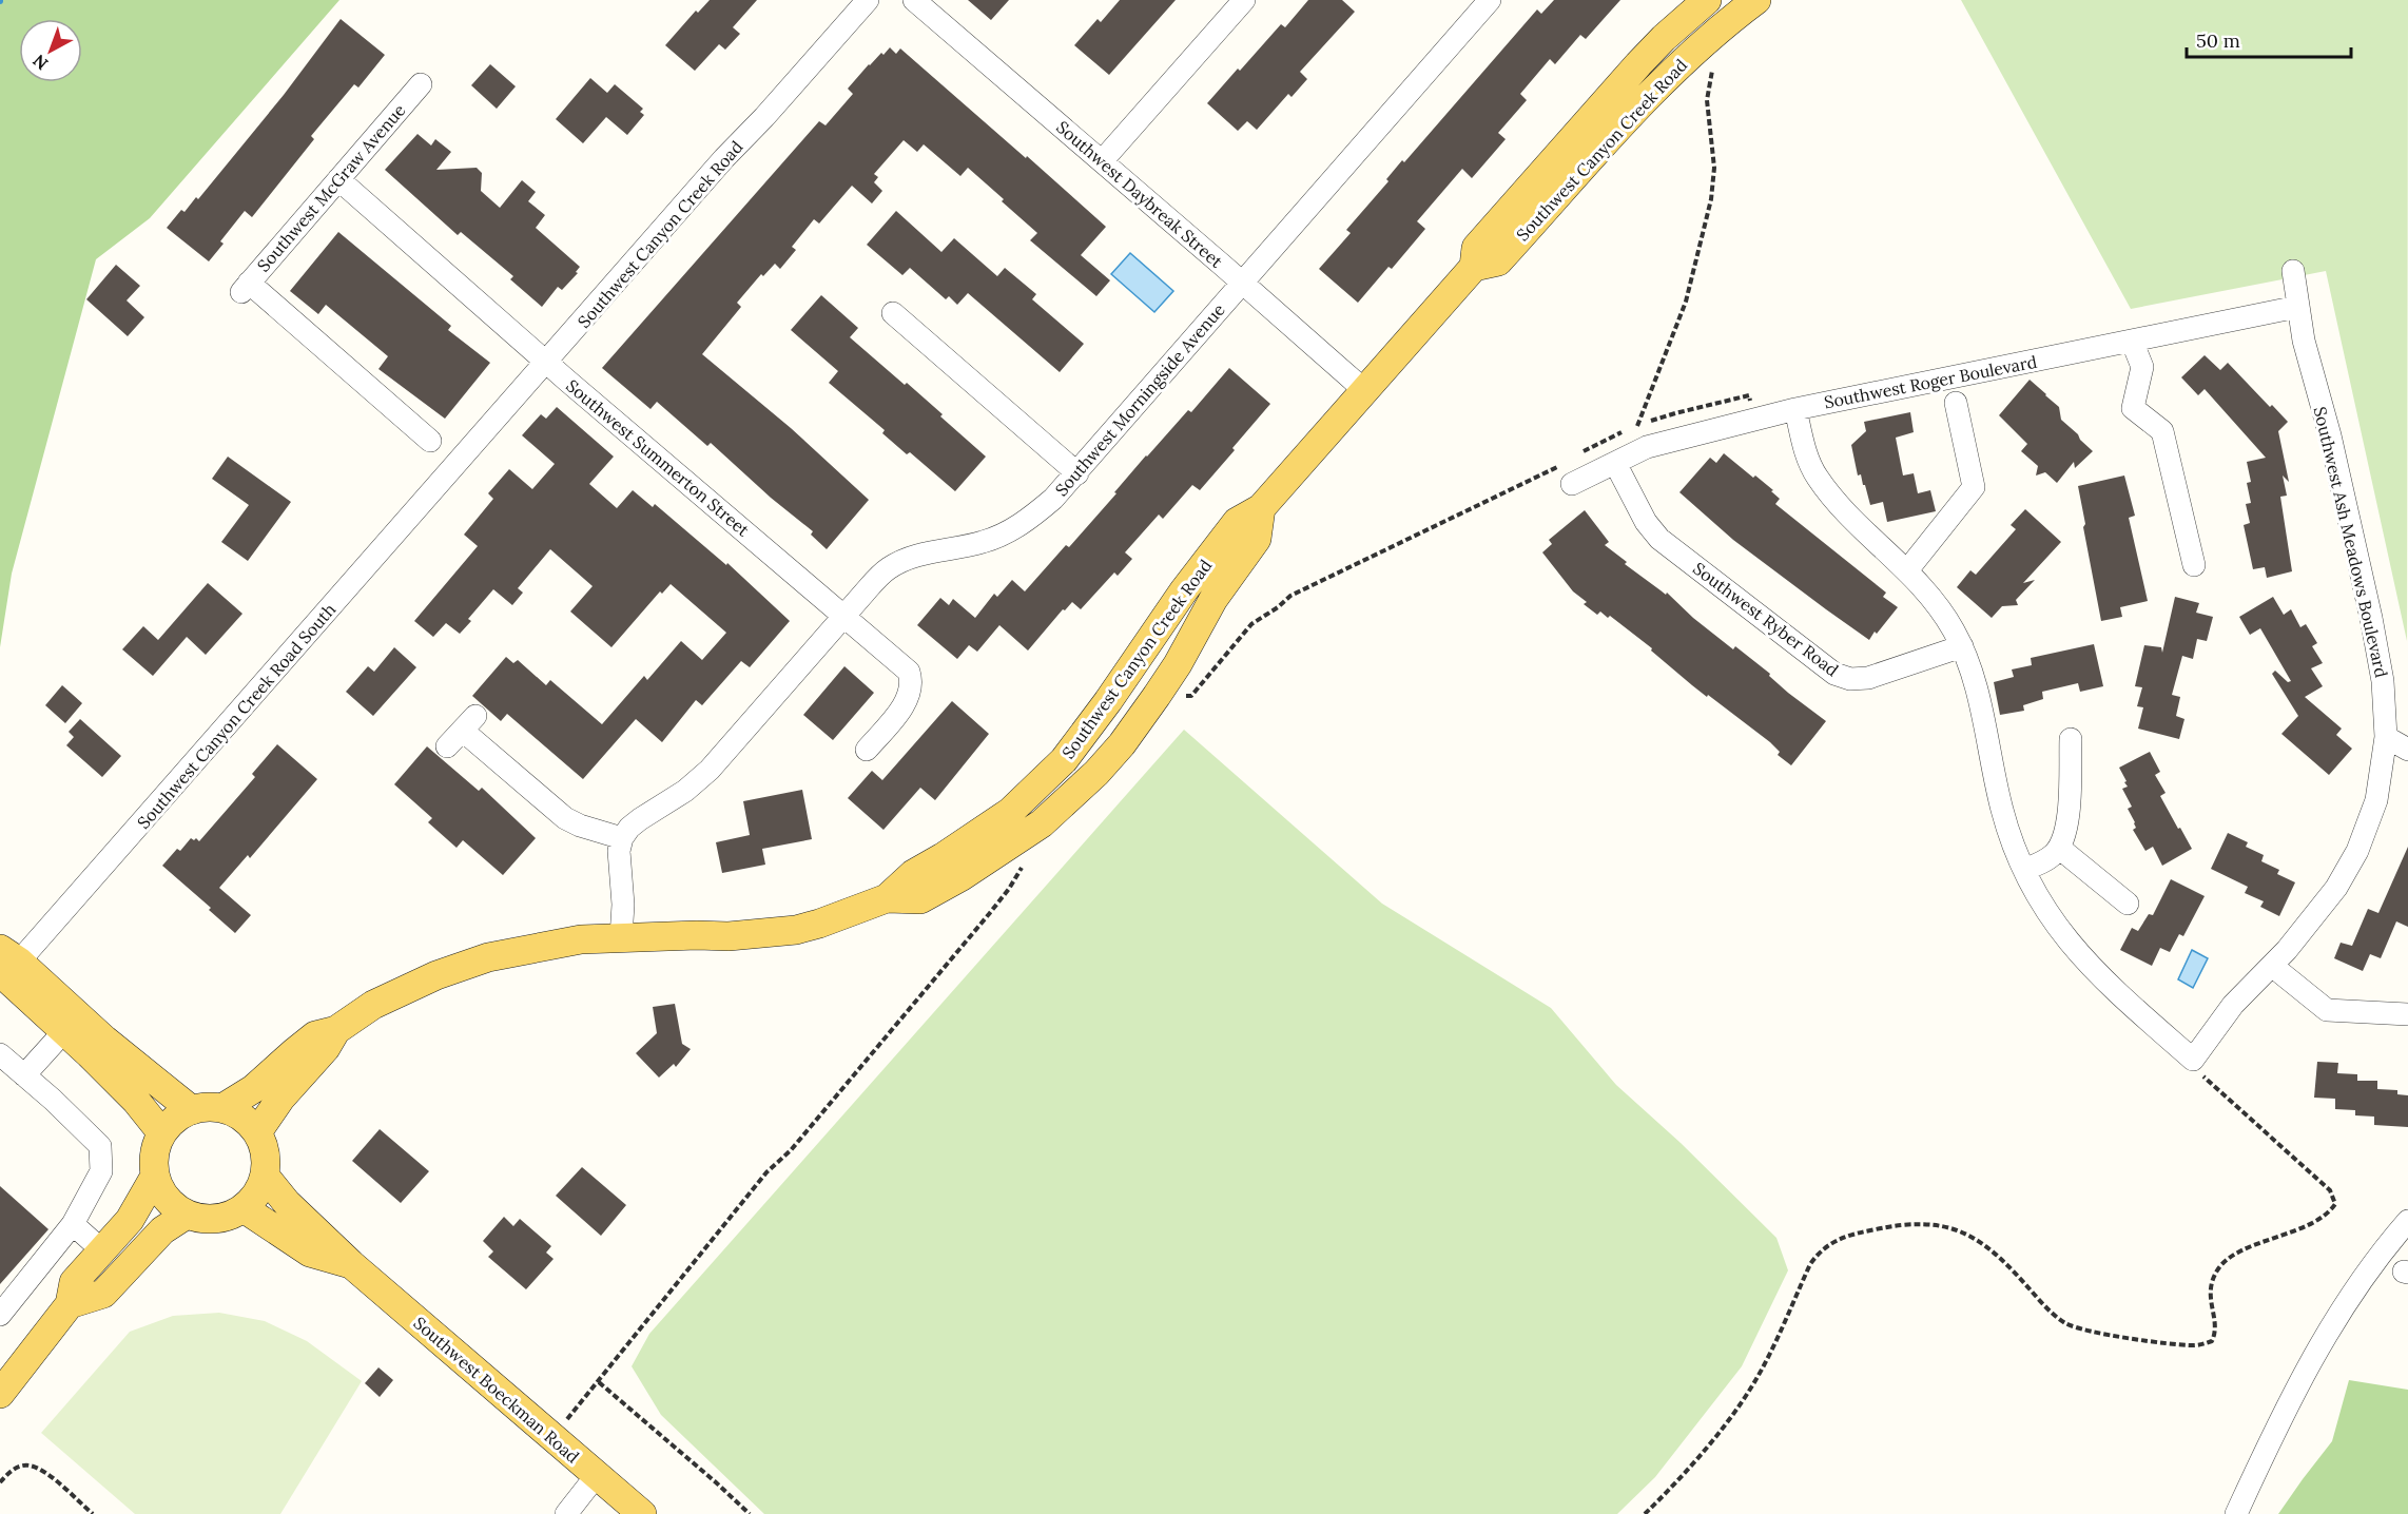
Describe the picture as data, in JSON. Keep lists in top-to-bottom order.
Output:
{
  "streets": {
    "main road": ["Southwest Canyon Creek Road", "Southwest Boeckman Road"],
    "street": [
      "Southwest McGraw Avenue",
      "Southwest Daybreak Street",
      "Southwest Roger Boulevard",
      "Southwest Morningside Avenue",
      "Southwest Summerton Street",
      "Southwest Ash Meadows Boulevard",
      "Southwest Ryber Road",
      "Southwest Canyon Creek Road South"
    ]
  },
  "crossings": [
    ["Southwest Canyon Creek Road", "Southwest Daybreak Street"],
    ["Southwest Canyon Creek Road", "Southwest Summerton Street"],
    ["Southwest Canyon Creek Road", "Southwest Canyon Creek Road South"],
    ["Southwest Canyon Creek Road", "Southwest Boeckman Road"],
    ["Southwest McGraw Avenue", "Southwest Summerton Street"],
    ["Southwest Daybreak Street", "Southwest Morningside Avenue"],
    ["Southwest Roger Boulevard", "Southwest Ash Meadows Boulevard"],
    ["Southwest Roger Boulevard", "Southwest Ryber Road"],
    ["Southwest Morningside Avenue", "Southwest Summerton Street"]
  ],
  "scale_bar": "50 m",
  "north": "bottom left"
}
